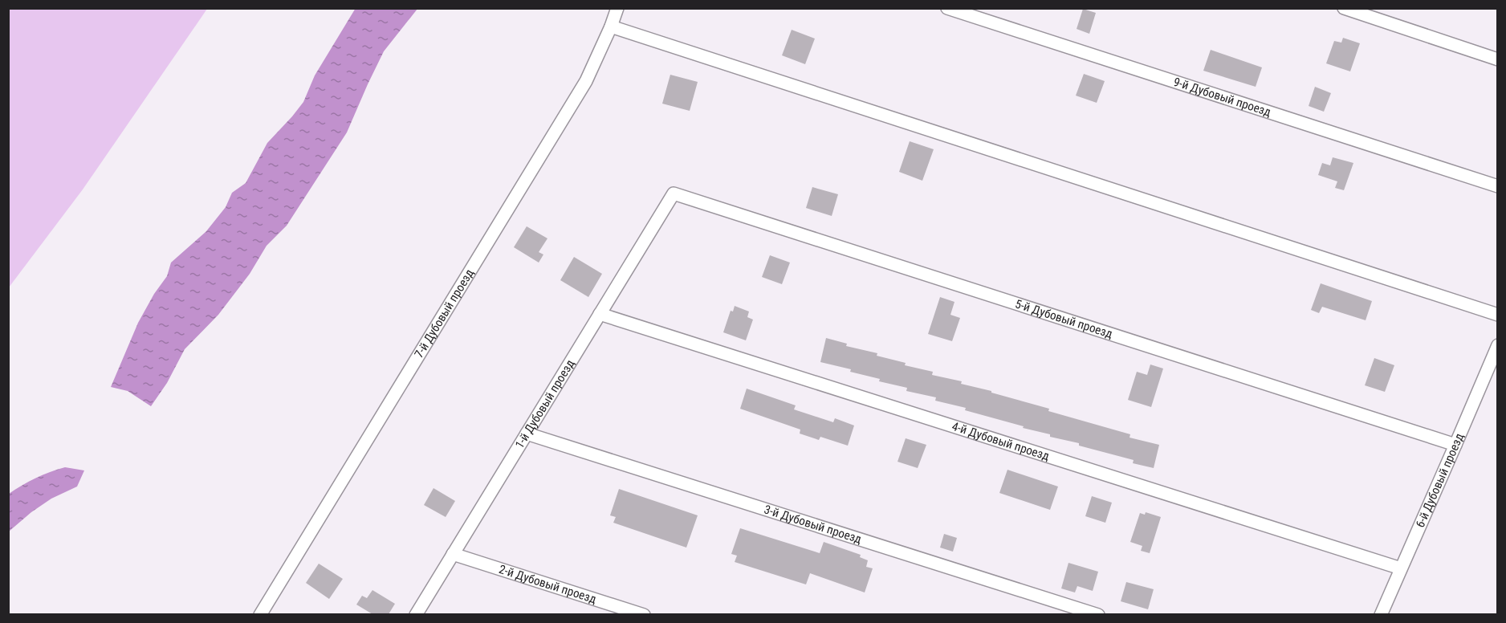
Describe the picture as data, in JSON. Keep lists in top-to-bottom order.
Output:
{
  "streets": {
    "street": [
      "9-й Дубовый проезд",
      "7-й Дубовый проезд",
      "5-й Дубовый проезд",
      "1-й Дубовый проезд",
      "4-й Дубовый проезд",
      "6-й Дубовый проезд",
      "3-й Дубовый проезд",
      "2-й Дубовый проезд"
    ]
  },
  "crossings": [
    ["5-й Дубовый проезд", "1-й Дубовый проезд"],
    ["5-й Дубовый проезд", "6-й Дубовый проезд"],
    ["1-й Дубовый проезд", "4-й Дубовый проезд"],
    ["1-й Дубовый проезд", "3-й Дубовый проезд"],
    ["1-й Дубовый проезд", "2-й Дубовый проезд"],
    ["4-й Дубовый проезд", "6-й Дубовый проезд"]
  ]
}
